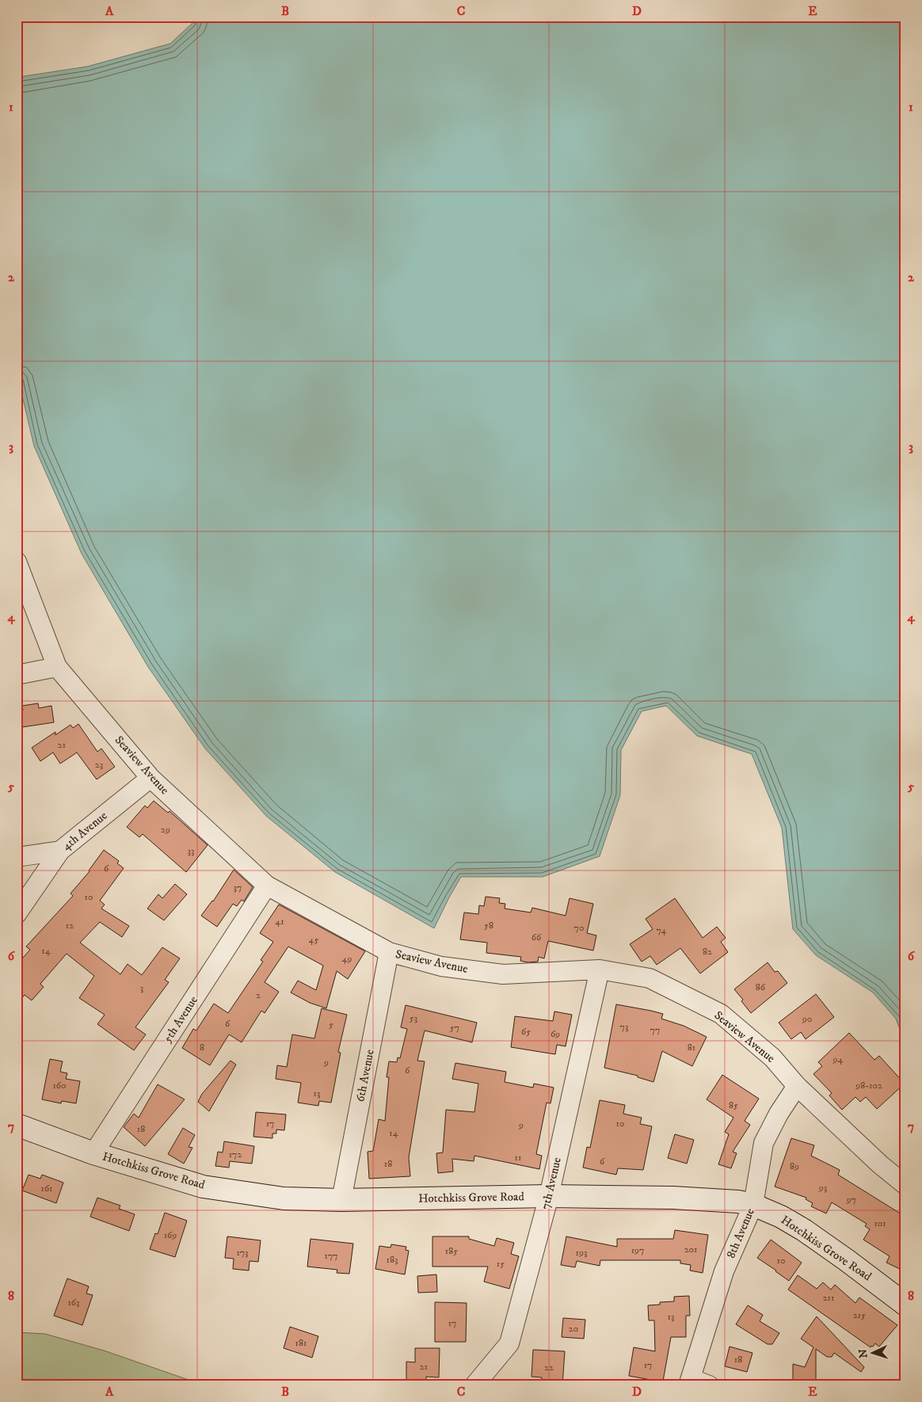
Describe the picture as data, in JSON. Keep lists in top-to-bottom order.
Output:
{
  "streets": {
    "main road": ["Hotchkiss Grove Road"],
    "street": [
      "Seaview Avenue",
      "4th Avenue",
      "5th Avenue",
      "6th Avenue",
      "7th Avenue",
      "8th Avenue"
    ]
  },
  "crossings": [
    ["Seaview Avenue", "4th Avenue"],
    ["Seaview Avenue", "5th Avenue"],
    ["Seaview Avenue", "6th Avenue"],
    ["Seaview Avenue", "7th Avenue"],
    ["Seaview Avenue", "8th Avenue"],
    ["5th Avenue", "Hotchkiss Grove Road"],
    ["6th Avenue", "Hotchkiss Grove Road"],
    ["Hotchkiss Grove Road", "7th Avenue"],
    ["Hotchkiss Grove Road", "8th Avenue"]
  ],
  "house_numbers": [
    "21",
    "23",
    "29",
    "33",
    "6",
    "37",
    "10",
    "41",
    "12",
    "58",
    "70",
    "74",
    "66",
    "45",
    "14",
    "82",
    "49",
    "86",
    "3",
    "2",
    "53",
    "90",
    "6",
    "5",
    "73",
    "57",
    "77",
    "65",
    "69",
    "8",
    "81",
    "94",
    "9",
    "6",
    "160",
    "98-102",
    "13",
    "85",
    "17",
    "10",
    "9",
    "18",
    "14",
    "172",
    "11",
    "6",
    "18",
    "89",
    "93",
    "161",
    "97",
    "101",
    "169",
    "201",
    "197",
    "185",
    "173",
    "193",
    "177",
    "183",
    "10",
    "15",
    "211",
    "163",
    "215",
    "13",
    "17",
    "20",
    "181",
    "18",
    "17",
    "21",
    "22"
  ],
  "north": "left",
  "grid": {
    "columns": [
      "A",
      "B",
      "C",
      "D",
      "E"
    ],
    "rows": [
      "1",
      "2",
      "3",
      "4",
      "5",
      "6",
      "7",
      "8"
    ]
  }
}
